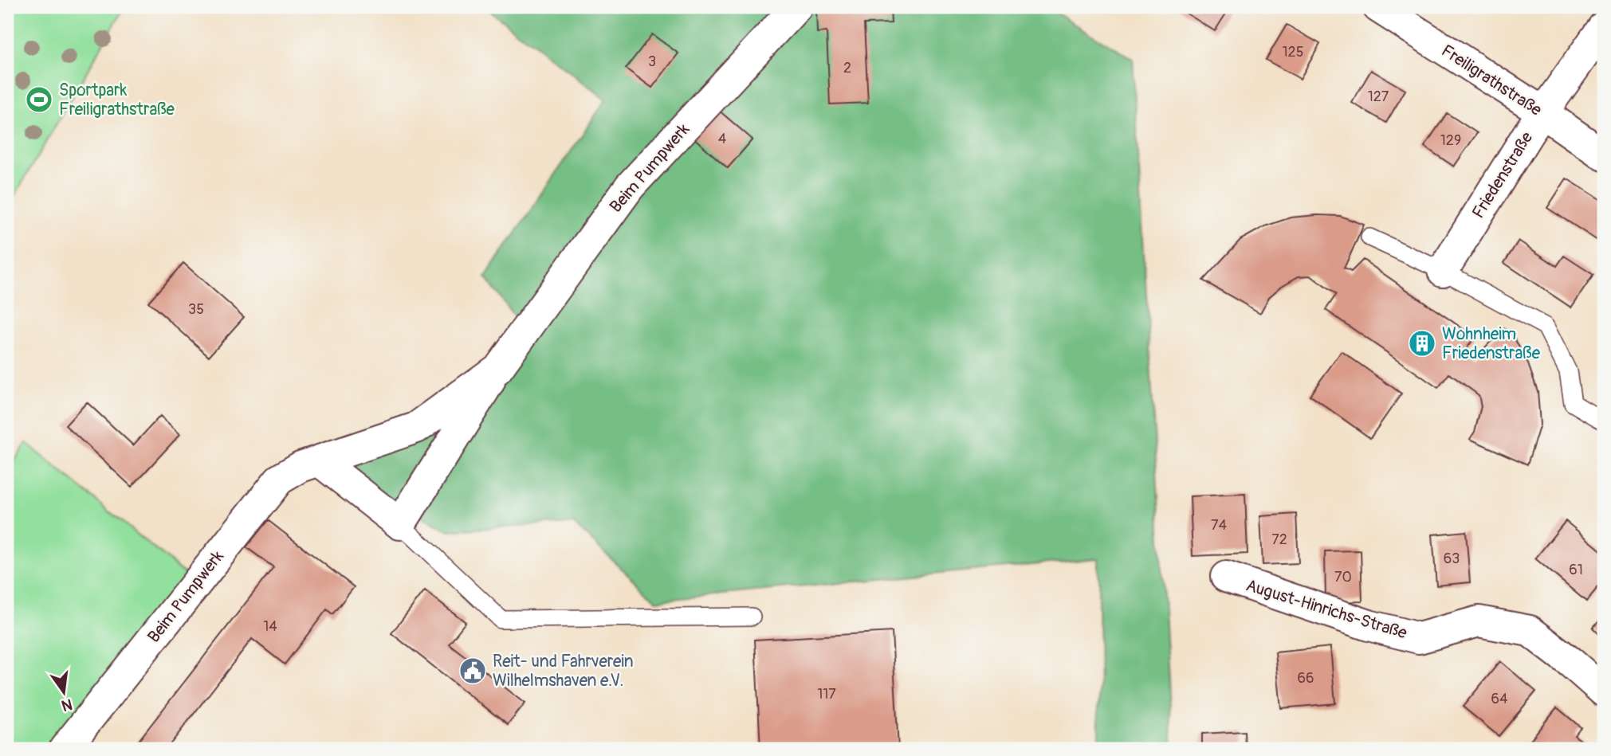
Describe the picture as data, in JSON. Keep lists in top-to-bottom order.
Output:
{
  "streets": {
    "street": [
      "Freiligrathstraße",
      "Beim Pumpwerk",
      "Friedenstraße",
      "August-Hinrichs-Straße"
    ]
  },
  "crossings": [
    ["Freiligrathstraße", "Friedenstraße"]
  ],
  "places": {
    "sports": ["Sportpark Freiligrathstraße"],
    "building": ["Wohnheim Friedenstraße"],
    "public building": ["Reit- und Fahrverein Wilhelmshaven e.V."]
  },
  "house_numbers": [
    "125",
    "3",
    "2",
    "127",
    "4",
    "129",
    "35",
    "74",
    "72",
    "63",
    "61",
    "70",
    "14",
    "66",
    "117",
    "64"
  ],
  "north": "bottom"
}
